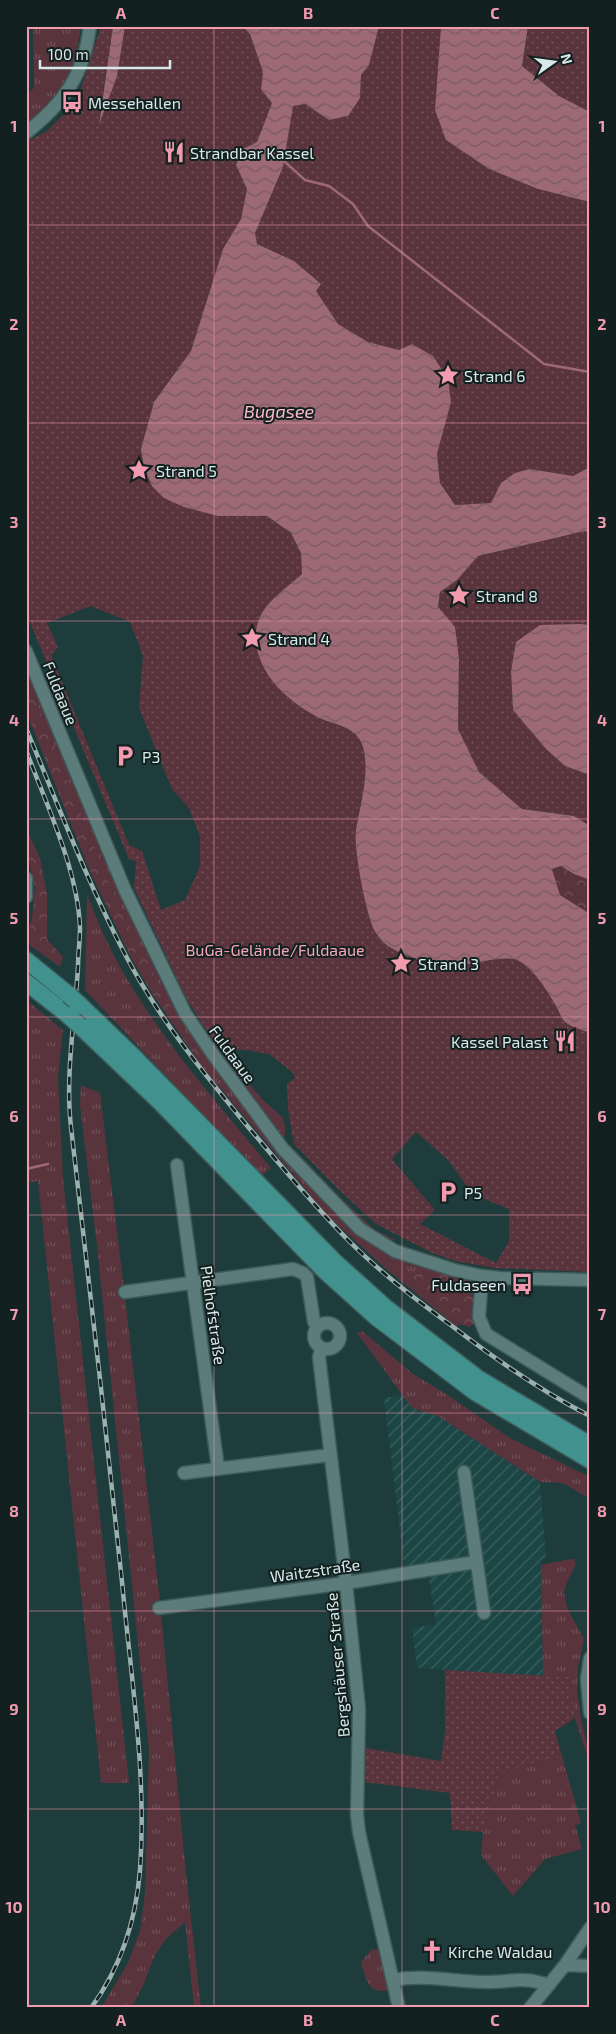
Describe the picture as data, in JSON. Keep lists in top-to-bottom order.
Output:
{
  "streets": {
    "street": [
      "Fuldaaue",
      "Pielhofstraße",
      "Waitzstraße",
      "Bergshäuser Straße"
    ]
  },
  "crossings": [
    ["Waitzstraße", "Bergshäuser Straße"]
  ],
  "water": ["Bugasee"],
  "parks": ["BuGa-Gelände/Fuldaaue"],
  "places": {
    "bus stop": ["Messehallen", "Fuldaseen"],
    "restaurant": ["Strandbar Kassel", "Kassel Palast"],
    "place": [
      "Strand 6",
      "Strand 5",
      "Strand 8",
      "Strand 4",
      "Strand 3"
    ],
    "parking": ["P3", "P5"],
    "church": ["Kirche Waldau"]
  },
  "scale_bar": "100 m",
  "north": "right",
  "grid": {
    "columns": ["A", "B", "C"],
    "rows": [
      "1",
      "2",
      "3",
      "4",
      "5",
      "6",
      "7",
      "8",
      "9",
      "10"
    ]
  }
}
